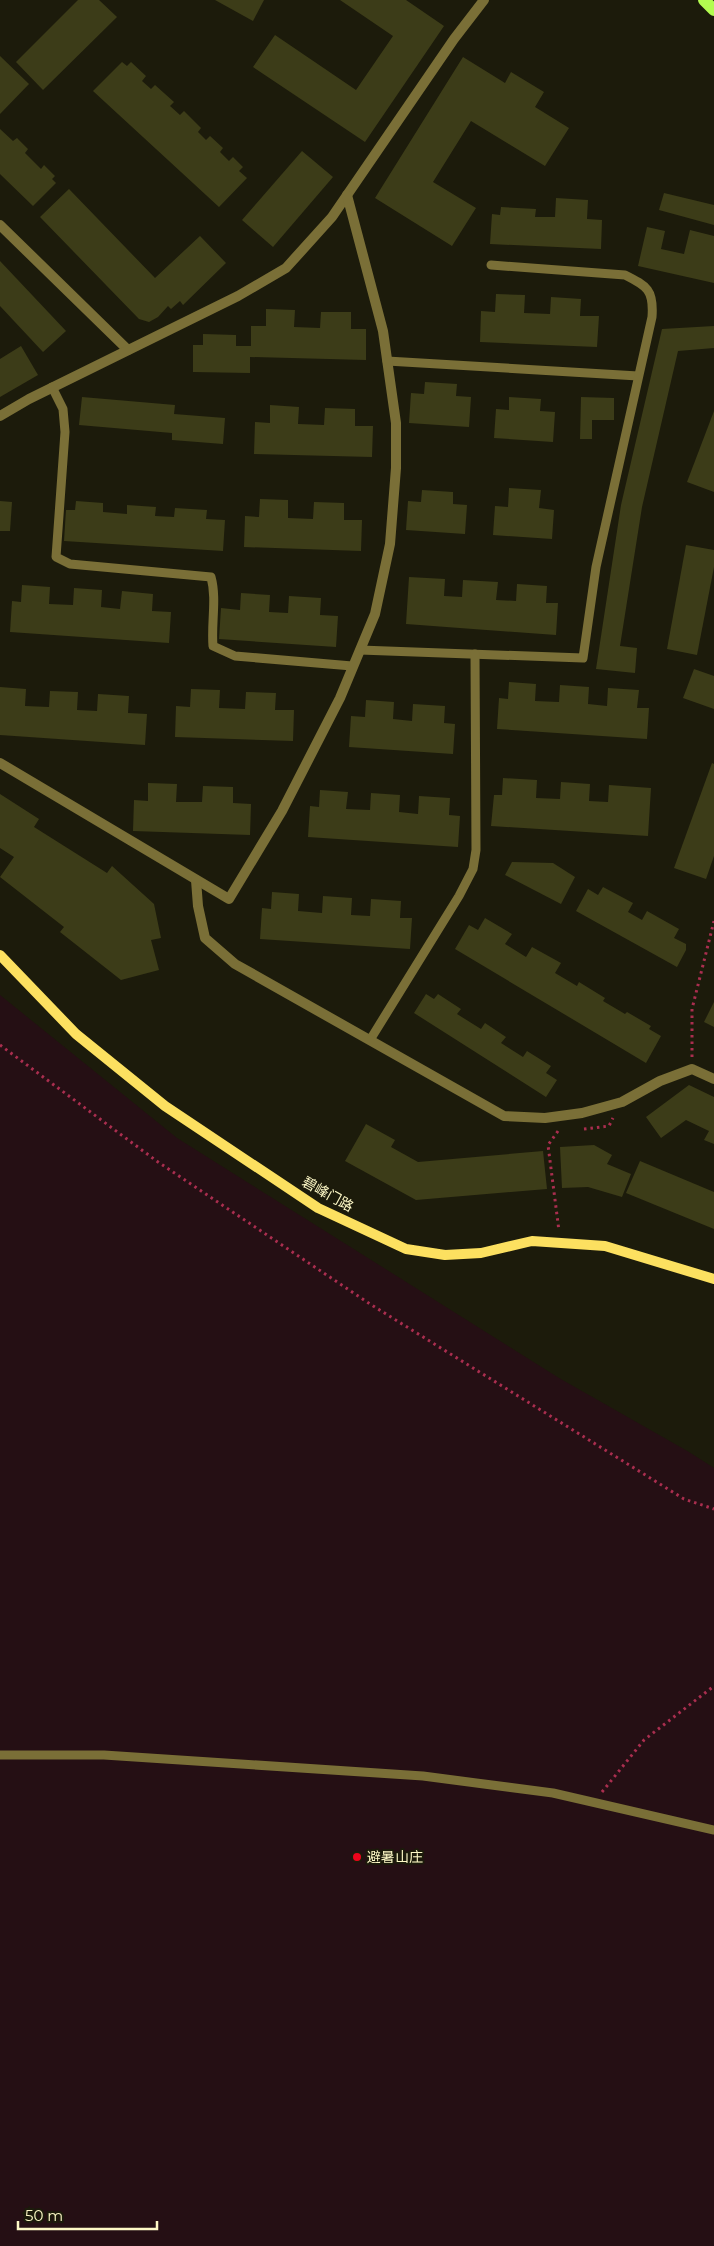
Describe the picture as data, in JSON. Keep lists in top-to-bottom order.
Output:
{
  "streets": {
    "street": ["碧峰门路"]
  },
  "places": ["避暑山庄"],
  "scale_bar": "50 m"
}
